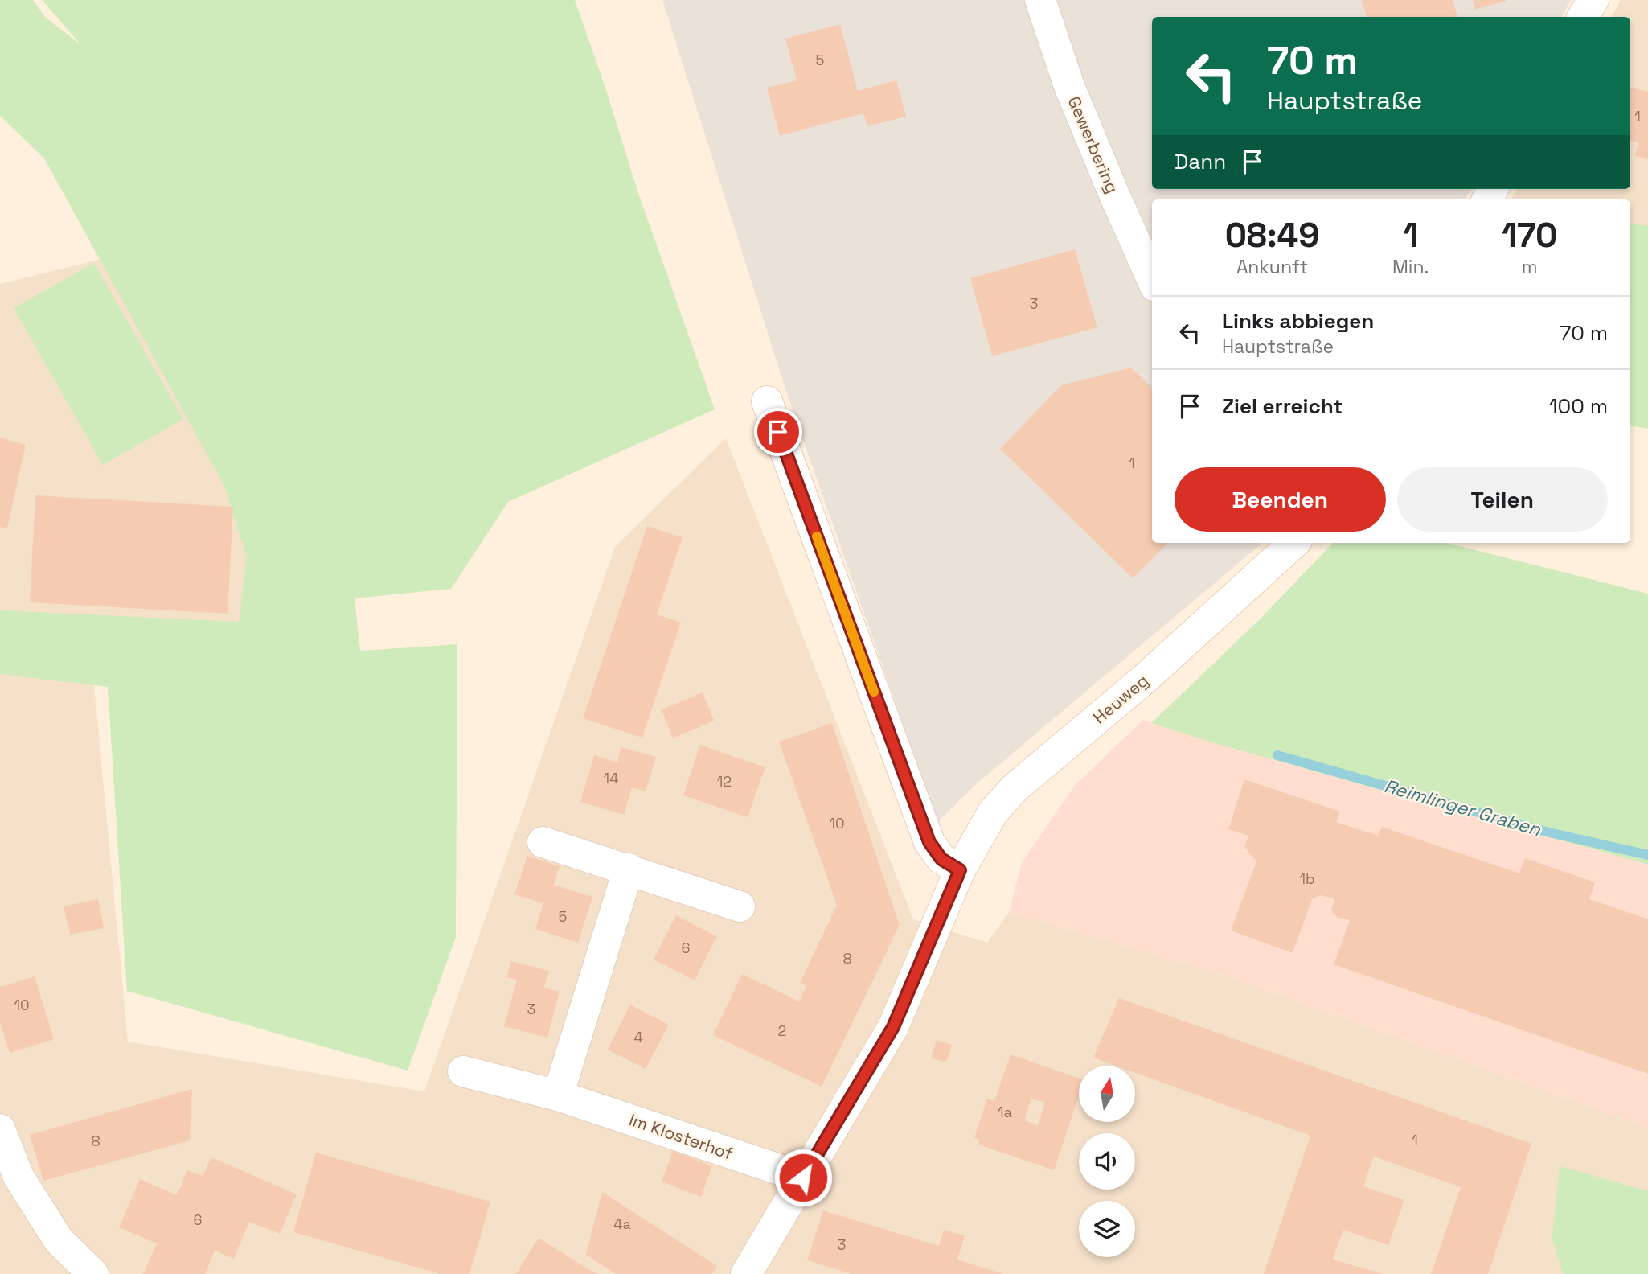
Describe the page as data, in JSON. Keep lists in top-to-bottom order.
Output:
{
  "streets": {
    "street": ["Gewerbering", "Heuweg", "Im Klosterhof"]
  },
  "crossings": [
    ["Heuweg", "Im Klosterhof"]
  ],
  "water": ["Reimlinger Graben"],
  "house_numbers": [
    "5",
    "1",
    "3",
    "1",
    "14",
    "12",
    "10",
    "1b",
    "5",
    "6",
    "8",
    "10",
    "3",
    "2",
    "4",
    "1a",
    "1",
    "8",
    "6",
    "4a",
    "3"
  ],
  "north": "top",
  "page": {
    "turn": ["70 m", "Hauptstraße"],
    "then": "Dann",
    "eta": [
      "08:49",
      "Ankunft",
      "1",
      "Min.",
      "170",
      "m"
    ],
    "list": [
      {
        "name": "Links abbiegen",
        "note": "Hauptstraße",
        "value": "70 m"
      },
      {
        "name": "Ziel erreicht",
        "value": "100 m"
      }
    ],
    "buttons": ["Beenden", "Teilen"]
  }
}
